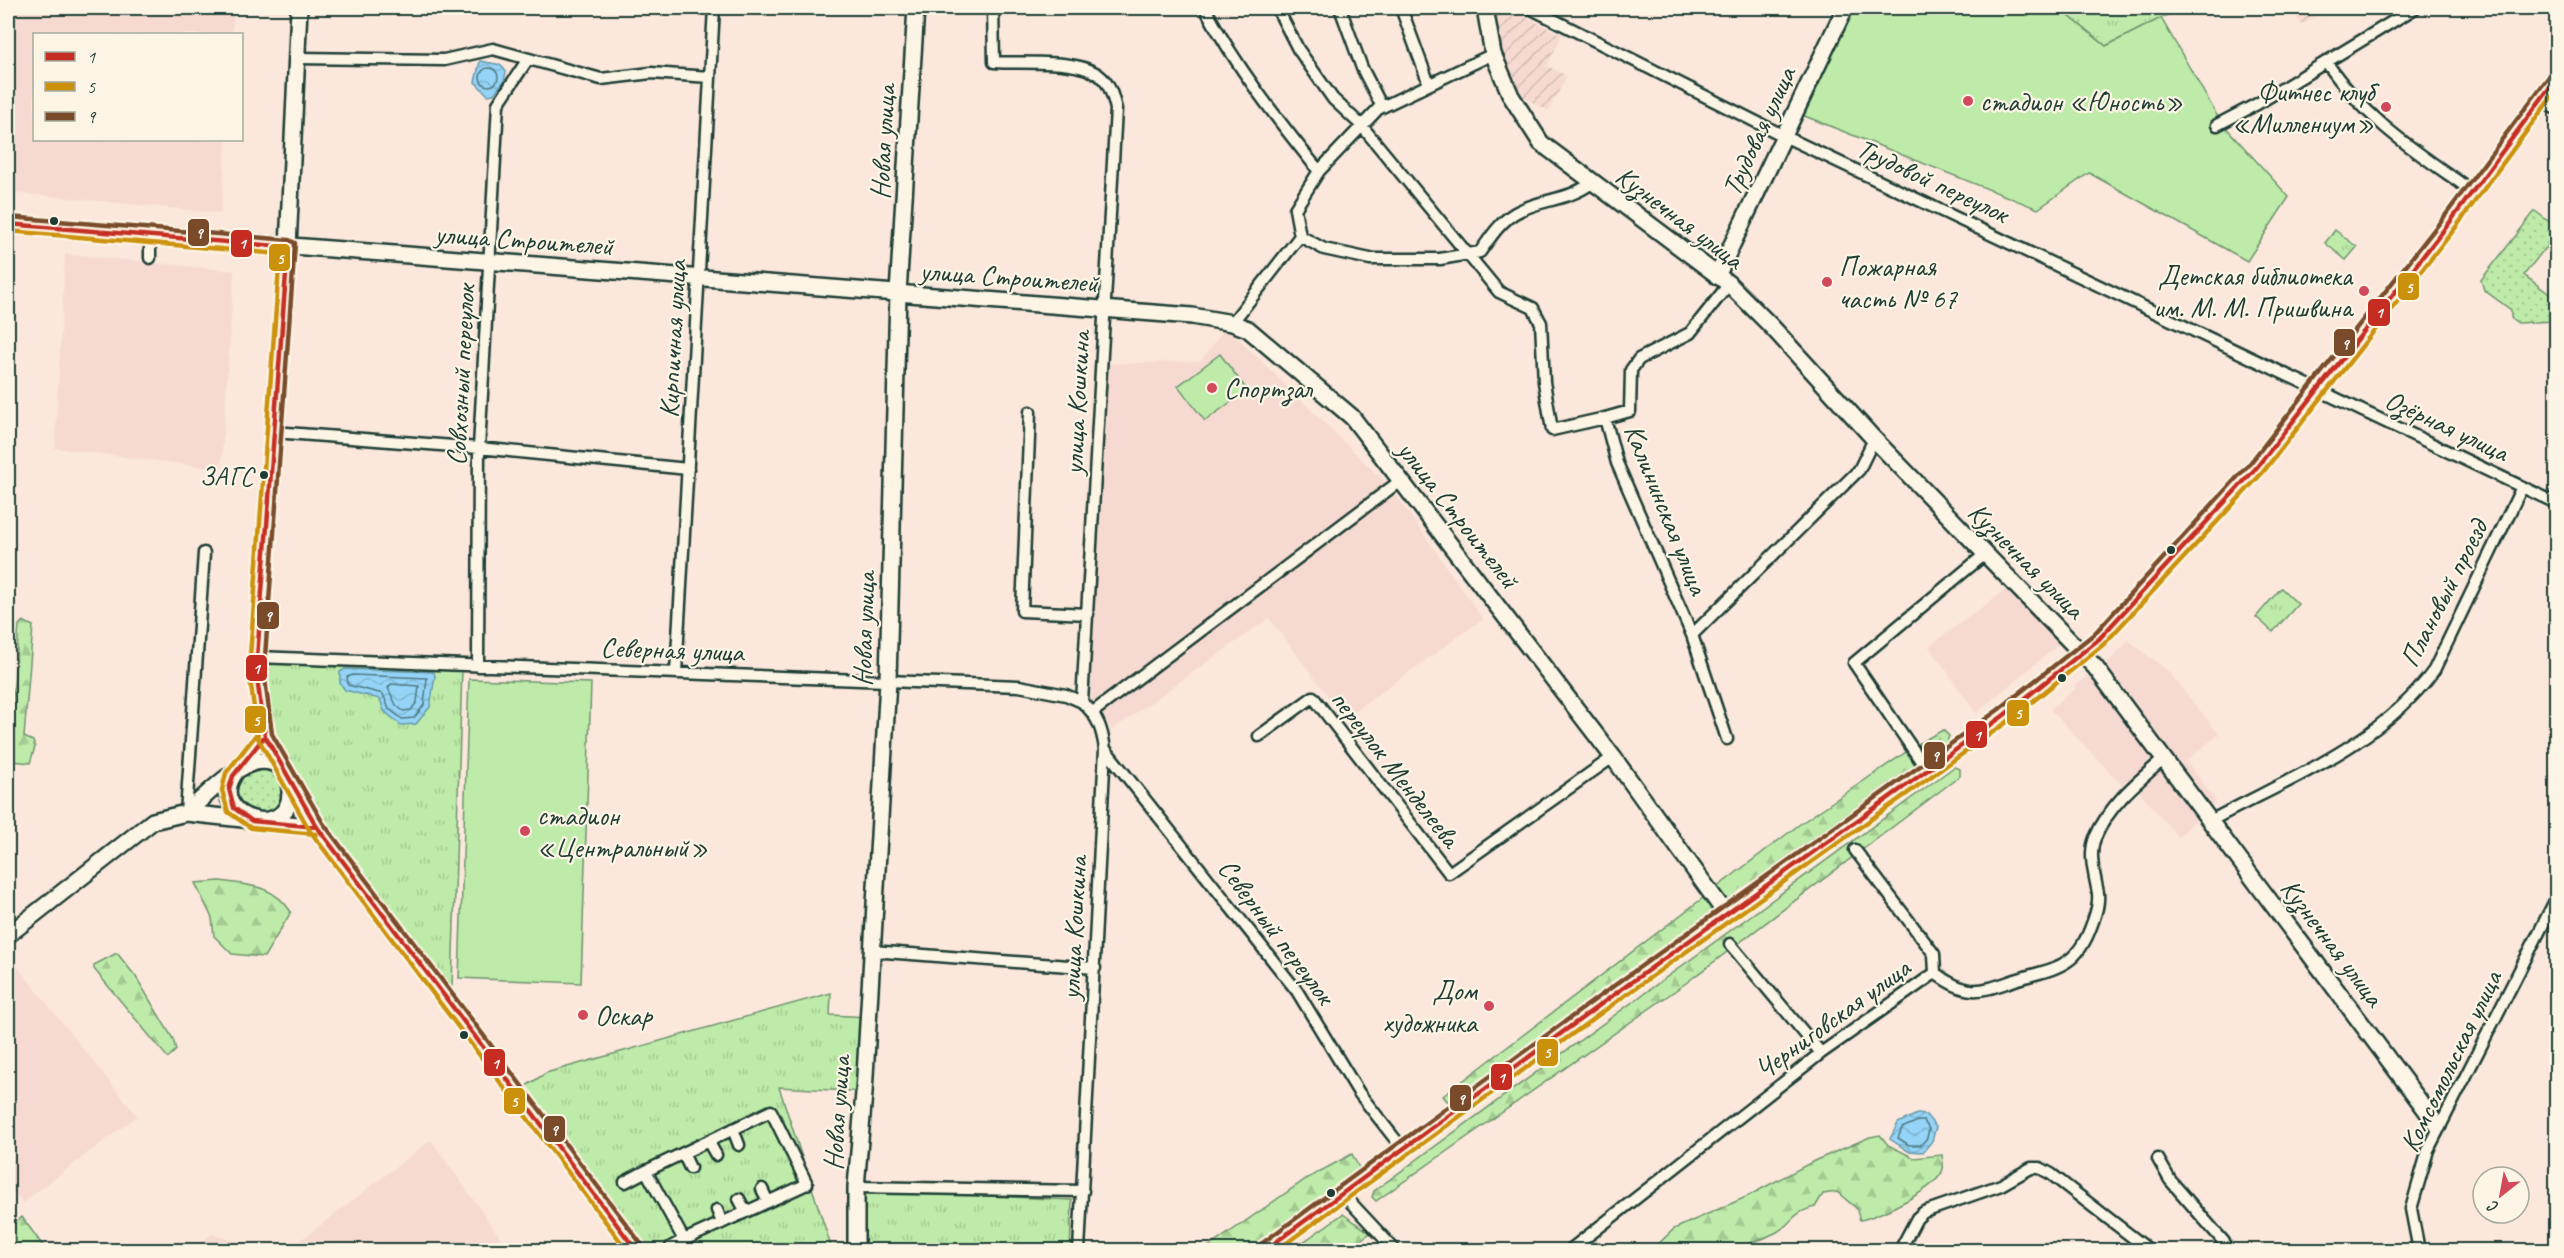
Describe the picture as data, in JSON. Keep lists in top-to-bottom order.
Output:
{
  "streets": {
    "street": [
      "Трудовая улица",
      "Новая улица",
      "Трудовой переулок",
      "Кузнечная улица",
      "улица Строителей",
      "Кирпичная улица",
      "Совхозный переулок",
      "улица Кошкина",
      "Озёрная улица",
      "Калининская улица",
      "Плановый проезд",
      "Северная улица",
      "переулок Менделеева",
      "Северный переулок",
      "Черниговская улица",
      "Комсомольская улица"
    ]
  },
  "crossings": [
    ["Трудовая улица", "Трудовой переулок"],
    ["Трудовая улица", "Кузнечная улица"],
    ["Трудовая улица", "Калининская улица"],
    ["Новая улица", "улица Строителей"],
    ["Новая улица", "Северная улица"],
    ["Трудовой переулок", "Озёрная улица"],
    ["Кузнечная улица", "Калининская улица"],
    ["Кузнечная улица", "Плановый проезд"],
    ["Кузнечная улица", "Черниговская улица"],
    ["Кузнечная улица", "Комсомольская улица"],
    ["улица Строителей", "Кирпичная улица"],
    ["улица Строителей", "Совхозный переулок"],
    ["улица Строителей", "улица Кошкина"],
    ["улица Строителей", "переулок Менделеева"],
    ["Кирпичная улица", "Северная улица"],
    ["Совхозный переулок", "Северная улица"],
    ["улица Кошкина", "Северная улица"],
    ["улица Кошкина", "Северный переулок"],
    ["Озёрная улица", "Плановый проезд"]
  ],
  "places": [
    "стадион «Юность»",
    "Фитнес клуб «Миллениум»",
    "Пожарная часть № 67",
    "Детская библиотека им. М. М. Пришвина",
    "Спортзал",
    "ЗАГС",
    "стадион «Центральный»",
    "Дом художника",
    "Оскар"
  ],
  "lines": ["transit line 9", "transit line 1", "transit line 5"],
  "legend": ["1", "5", "9"],
  "north": "bottom left"
}
